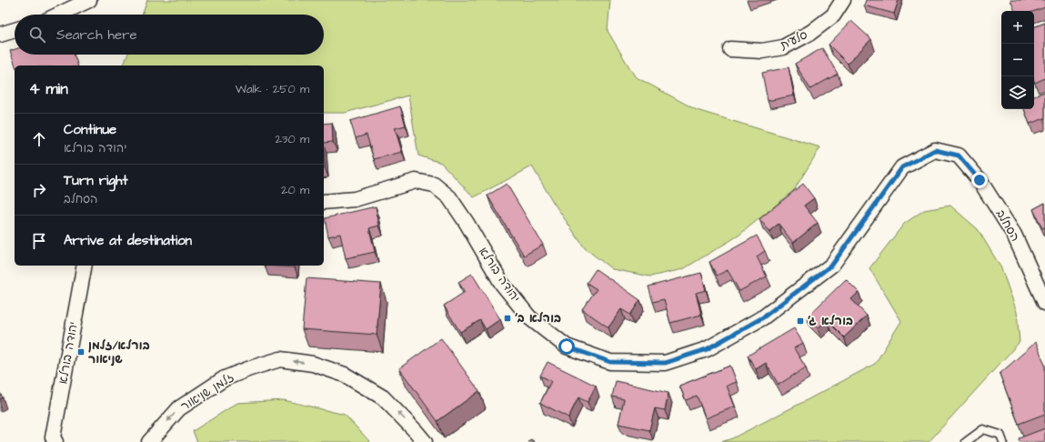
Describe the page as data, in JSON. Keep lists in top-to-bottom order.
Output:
{
  "streets": {
    "street": [
      "סלעית",
      "הסחלב",
      "יהודה בורלא",
      "זלמן שניאור"
    ]
  },
  "crossings": [
    ["הסחלב", "יהודה בורלא"]
  ],
  "one_way": ["זלמן שניאור"],
  "places": {
    "transit": ["בורלא ב׳", "בורלא ג׳", "בורלא/זלמן שניאור"]
  },
  "page": {
    "map_buttons": ["+", "−"],
    "search": "Search here",
    "heading": ["4 min", "Walk · 250 m"],
    "list": [
      ["Continue", "יהודה בורלא", "230 m"],
      ["Turn right", "הסחלב", "20 m"],
      "Arrive at destination"
    ]
  }
}
